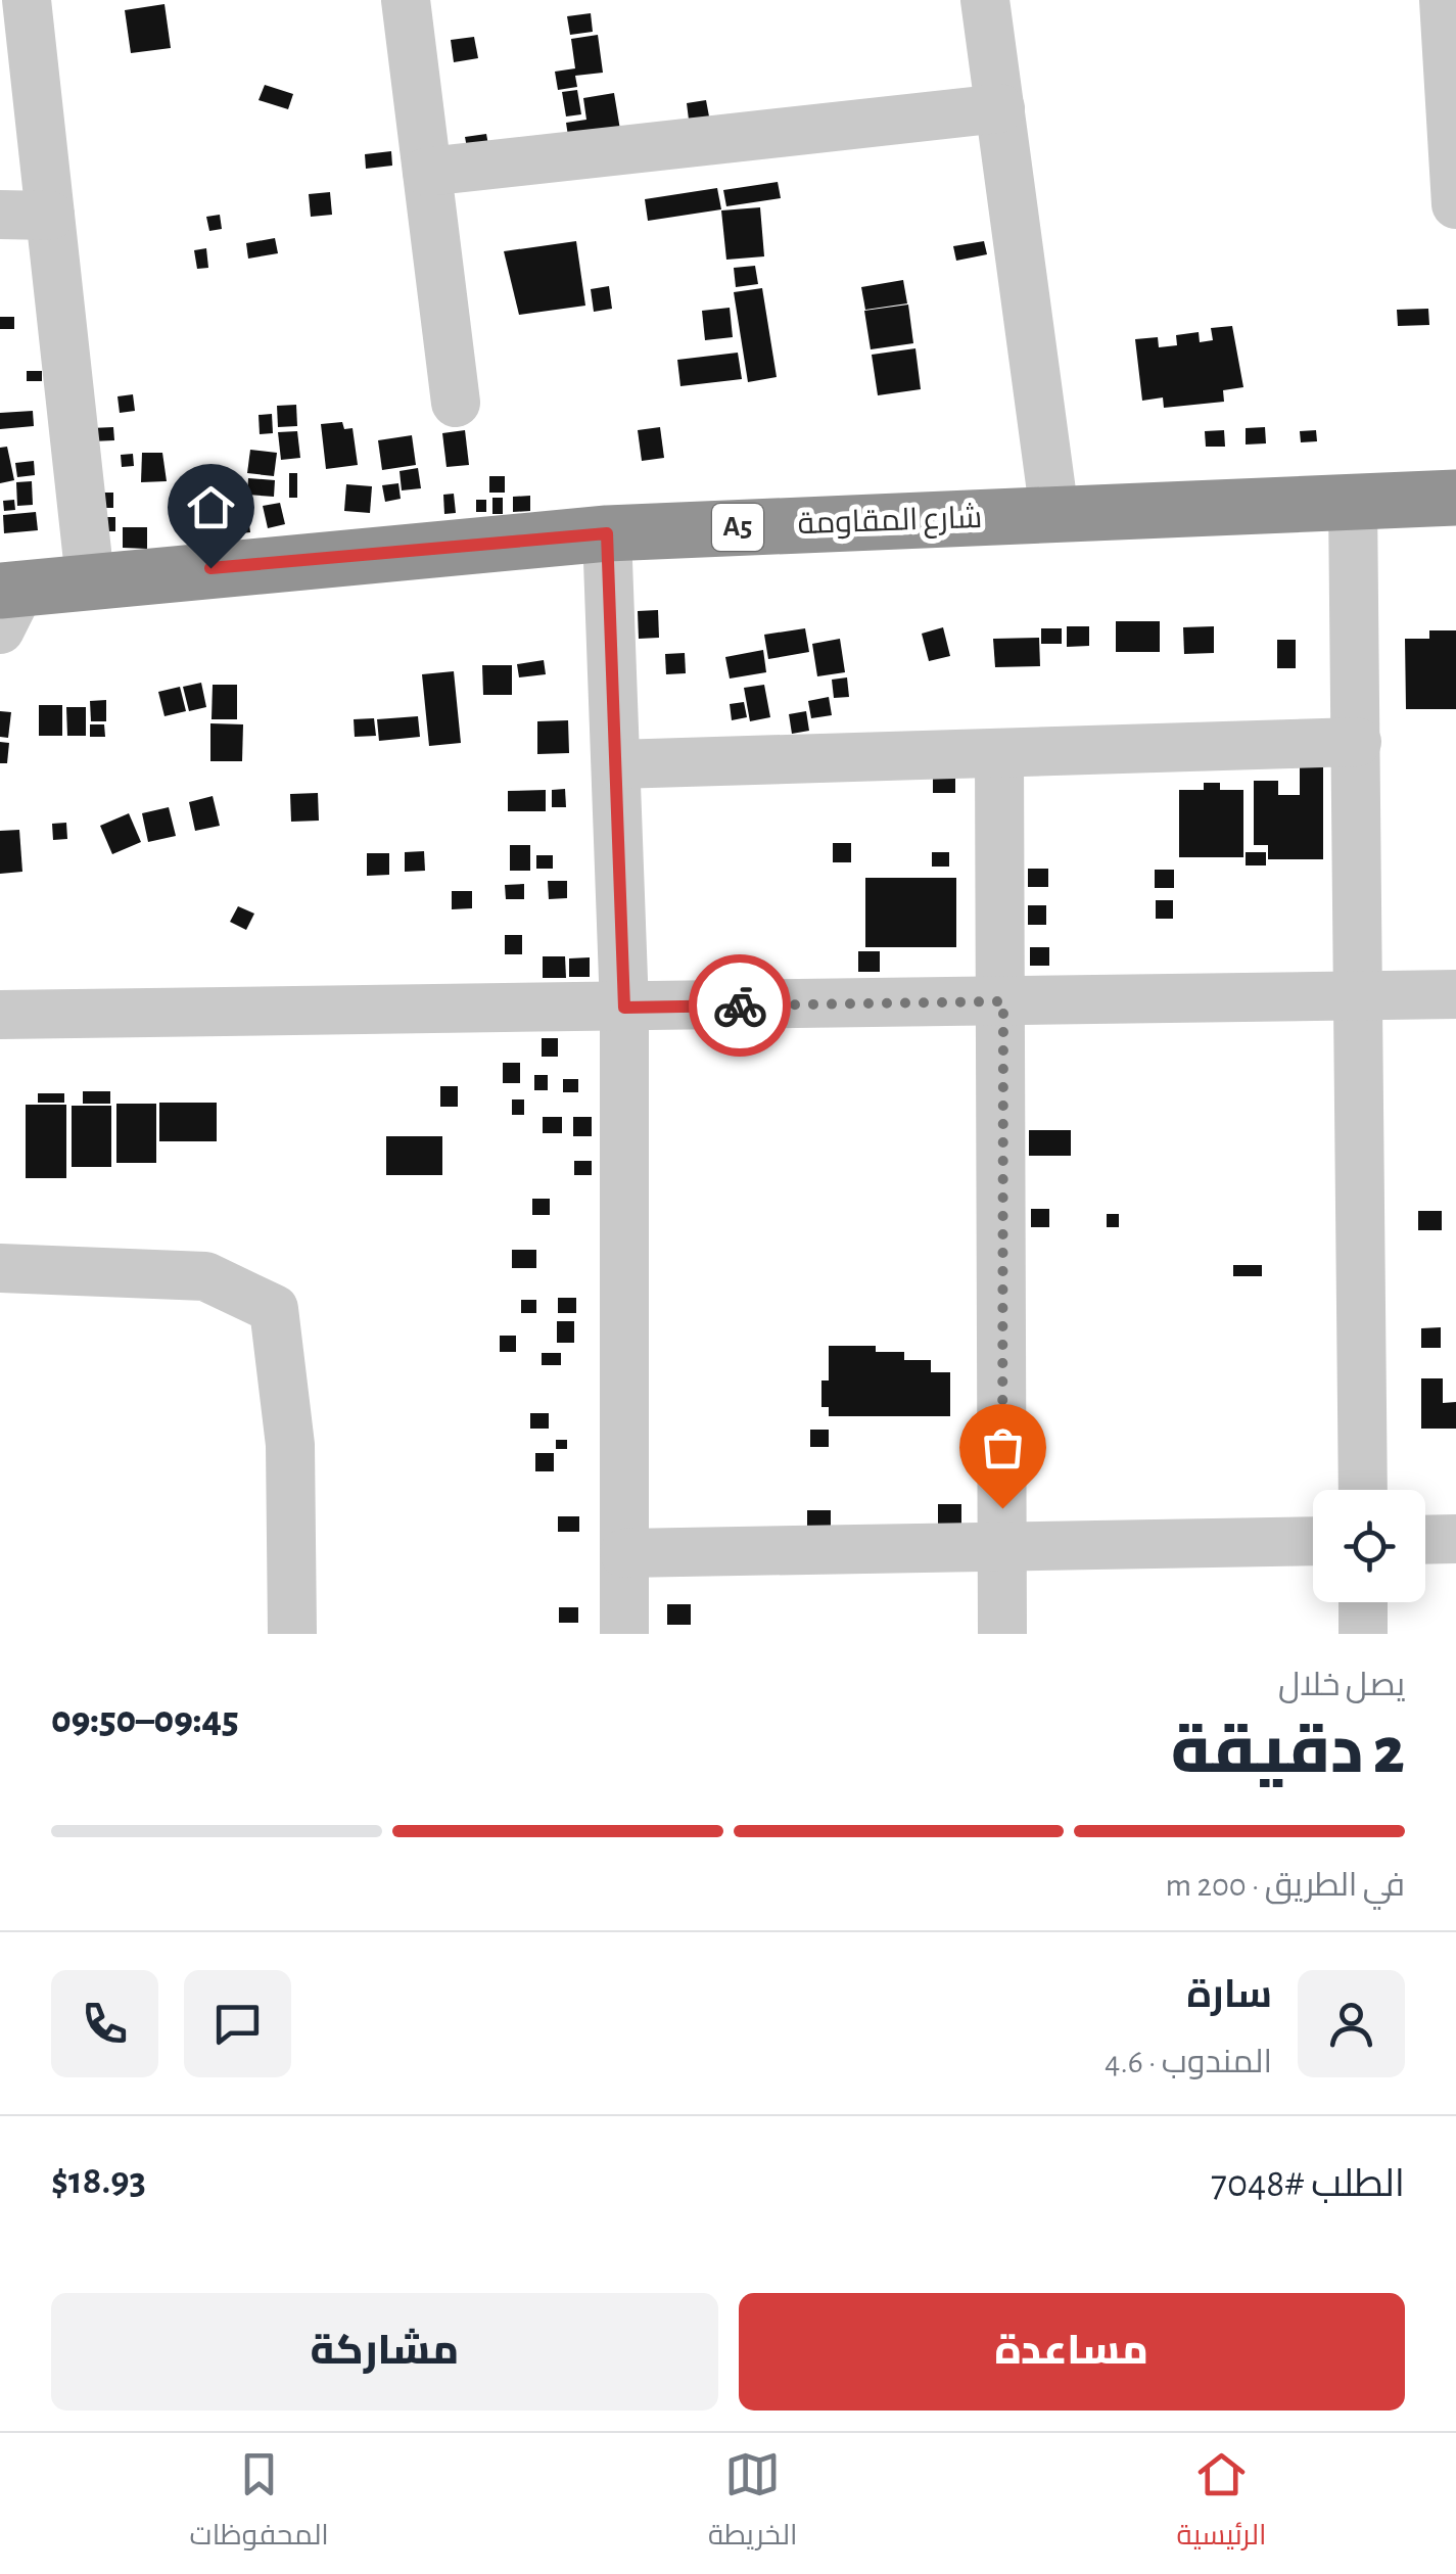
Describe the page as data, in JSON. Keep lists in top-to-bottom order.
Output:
{
  "streets": {
    "highway": ["شارع المقاومة", "A5"]
  },
  "page": {
    "heading": ["2 دقيقة", "يصل خلال", "09:45–09:50"],
    "panel": [
      "سارة",
      "المندوب · 4.6",
      "الطلب #7048",
      "$18.93"
    ],
    "bar": "في الطريق · 200 m",
    "buttons": ["مساعدة", "مشاركة"],
    "tabs": ["الرئيسية", "الخريطة", "المحفوظات"]
  }
}
